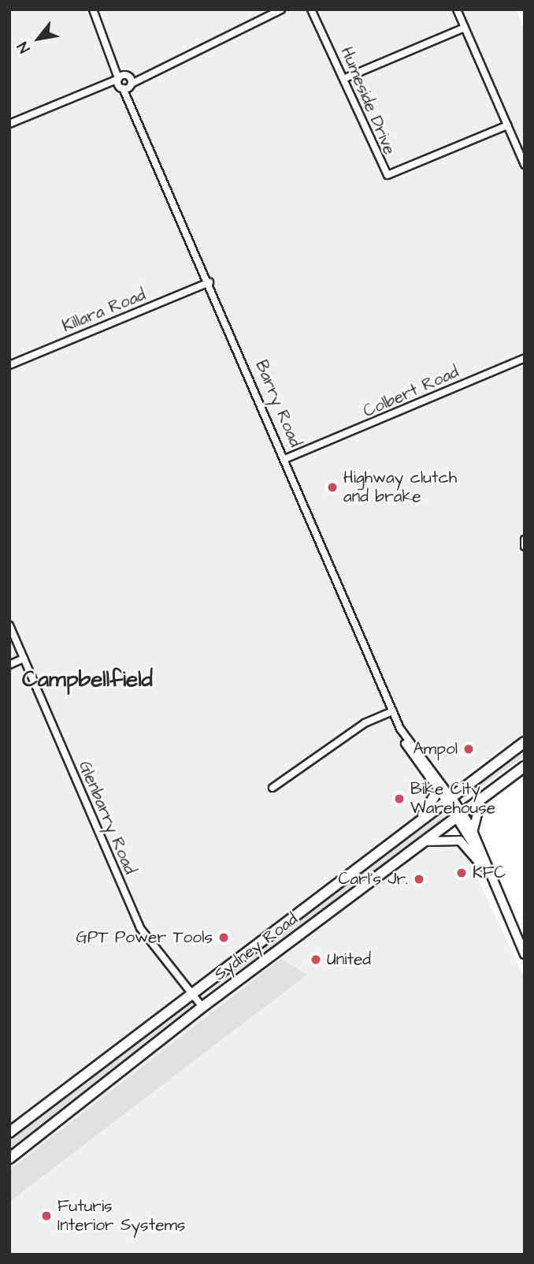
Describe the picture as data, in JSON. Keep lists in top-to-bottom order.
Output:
{
  "streets": {
    "highway": ["Sydney Road"],
    "main road": ["Barry Road"],
    "street": [
      "Humeside Drive",
      "Killara Road",
      "Colbert Road",
      "Glenbarry Road"
    ]
  },
  "crossings": [
    ["Killara Road", "Barry Road"],
    ["Colbert Road", "Barry Road"],
    ["Barry Road", "Sydney Road"],
    ["Glenbarry Road", "Sydney Road"]
  ],
  "districts": ["Campbellfield"],
  "places": [
    "Highway clutch and brake",
    "Ampol",
    "Bike City Warehouse",
    "KFC",
    "Carl's Jr.",
    "GPT Power Tools",
    "United",
    "Futuris Interior Systems"
  ],
  "north": "bottom left"
}
